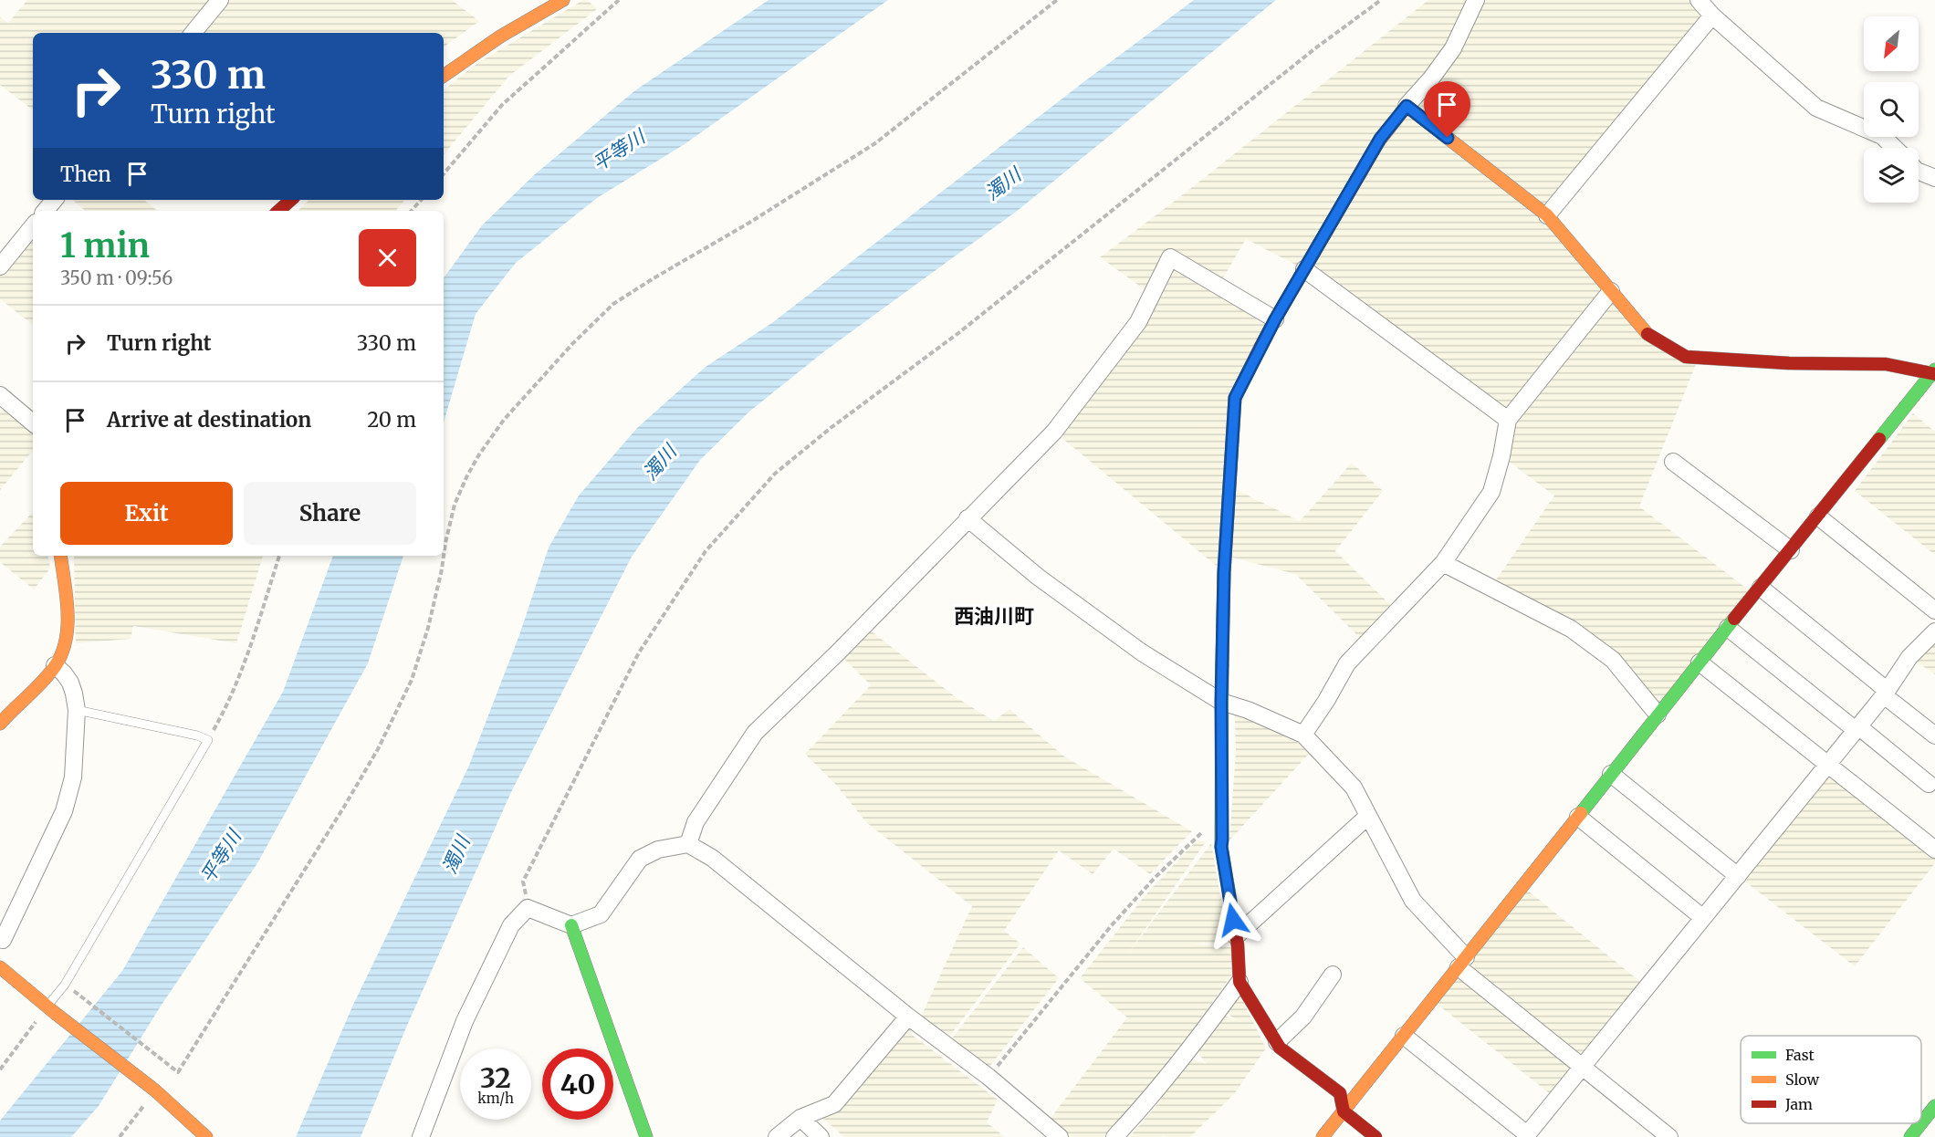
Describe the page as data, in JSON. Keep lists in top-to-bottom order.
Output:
{
  "districts": ["西油川町"],
  "water": ["平等川", "濁川"],
  "legend": ["Fast", "Slow", "Jam"],
  "north": "bottom left",
  "page": {
    "turn": ["330 m", "Turn right"],
    "then": "Then",
    "heading": ["1 min", "350 m · 09:56"],
    "list": [
      {
        "name": "Turn right",
        "value": "330 m"
      },
      {
        "name": "Arrive at destination",
        "value": "20 m"
      }
    ],
    "buttons": ["Exit", "Share"],
    "speed": "32 km/h",
    "limit": "40"
  }
}
